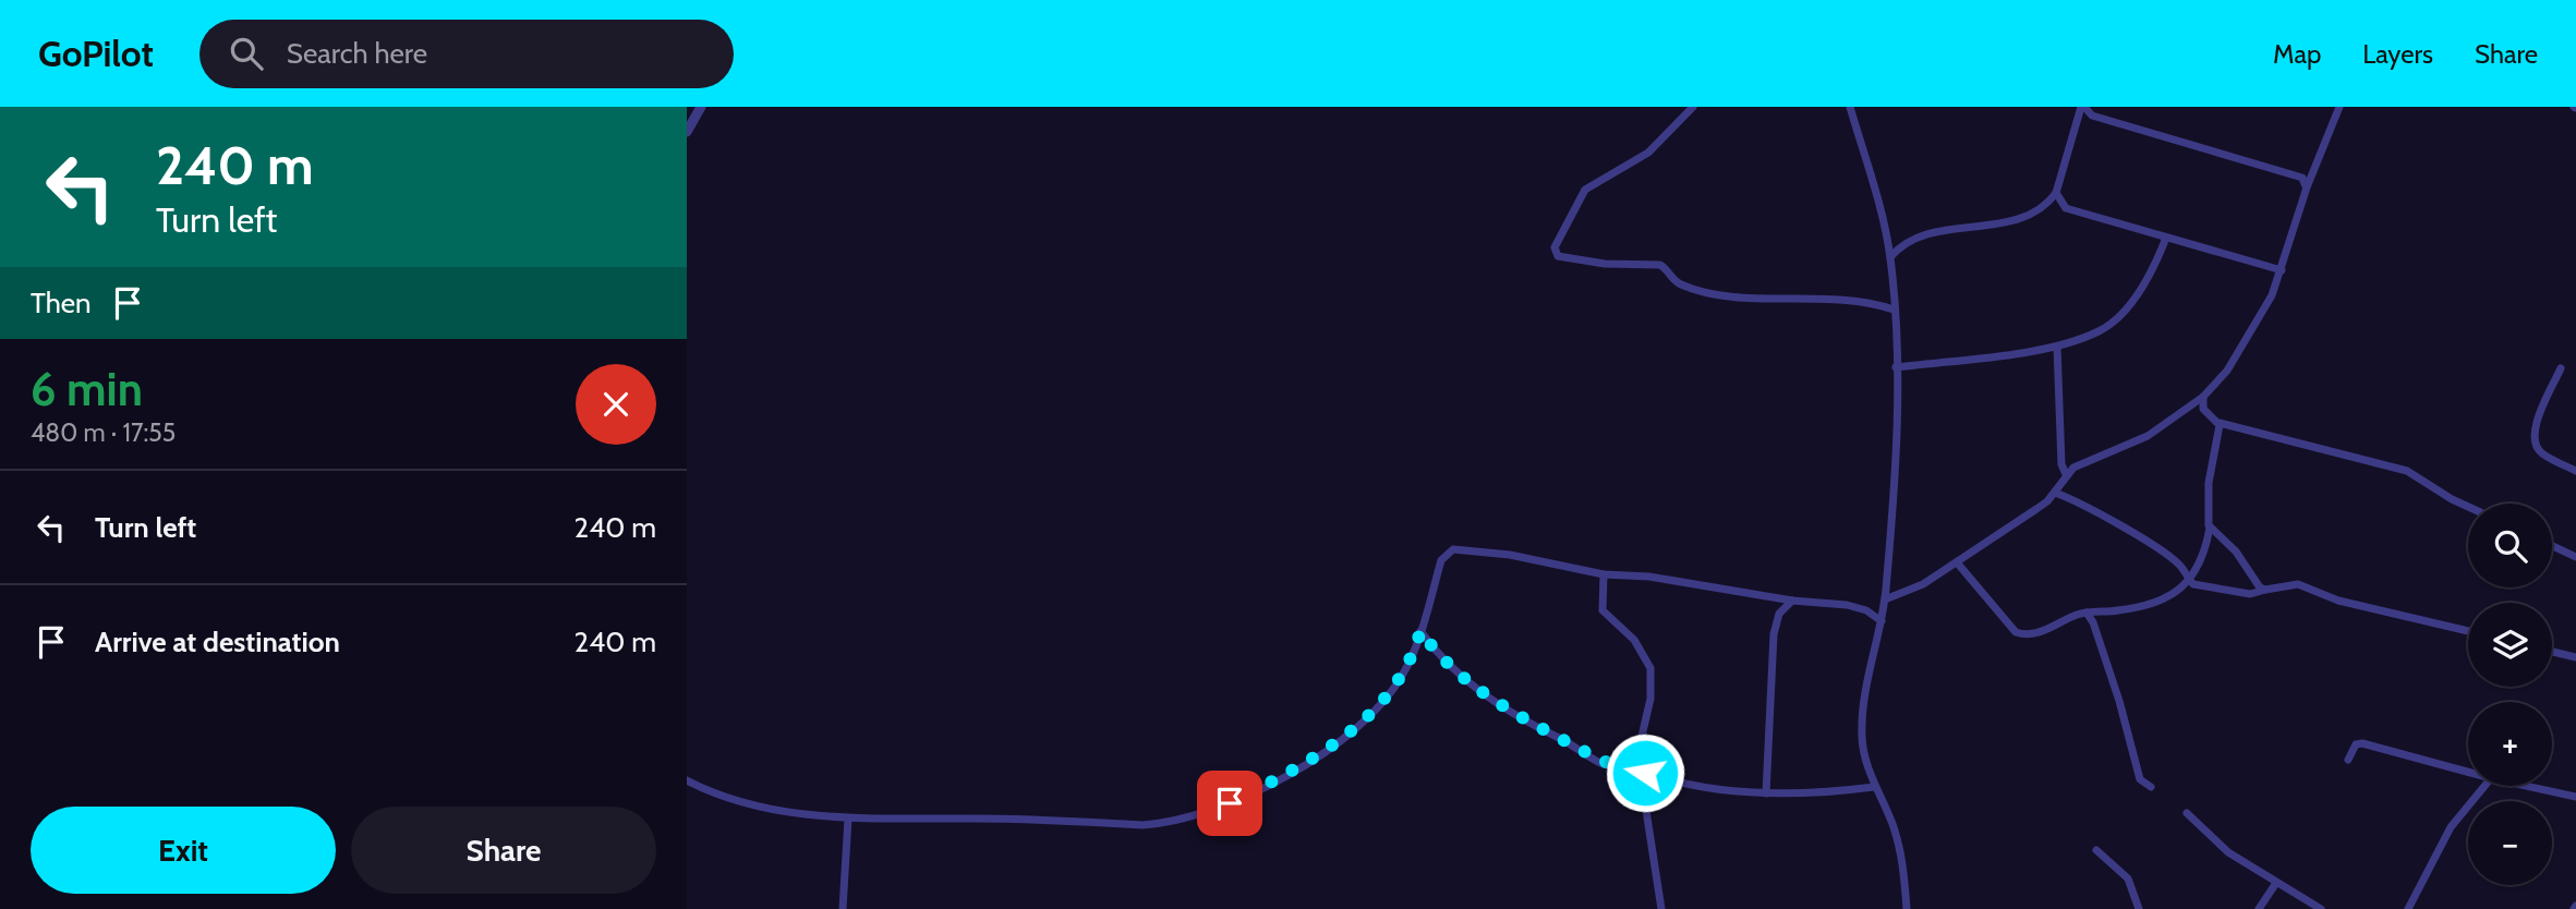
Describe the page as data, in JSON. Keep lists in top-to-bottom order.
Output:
{
  "page": {
    "header": "GoPilot",
    "search": "Search here",
    "nav": ["Map", "Layers", "Share"],
    "turn": ["240 m", "Turn left"],
    "then": "Then",
    "heading": ["6 min", "480 m · 17:55"],
    "list": [
      {
        "name": "Turn left",
        "value": "240 m"
      },
      {
        "name": "Arrive at destination",
        "value": "240 m"
      }
    ],
    "map_buttons": ["+", "−"],
    "buttons": ["Exit", "Share"]
  }
}
